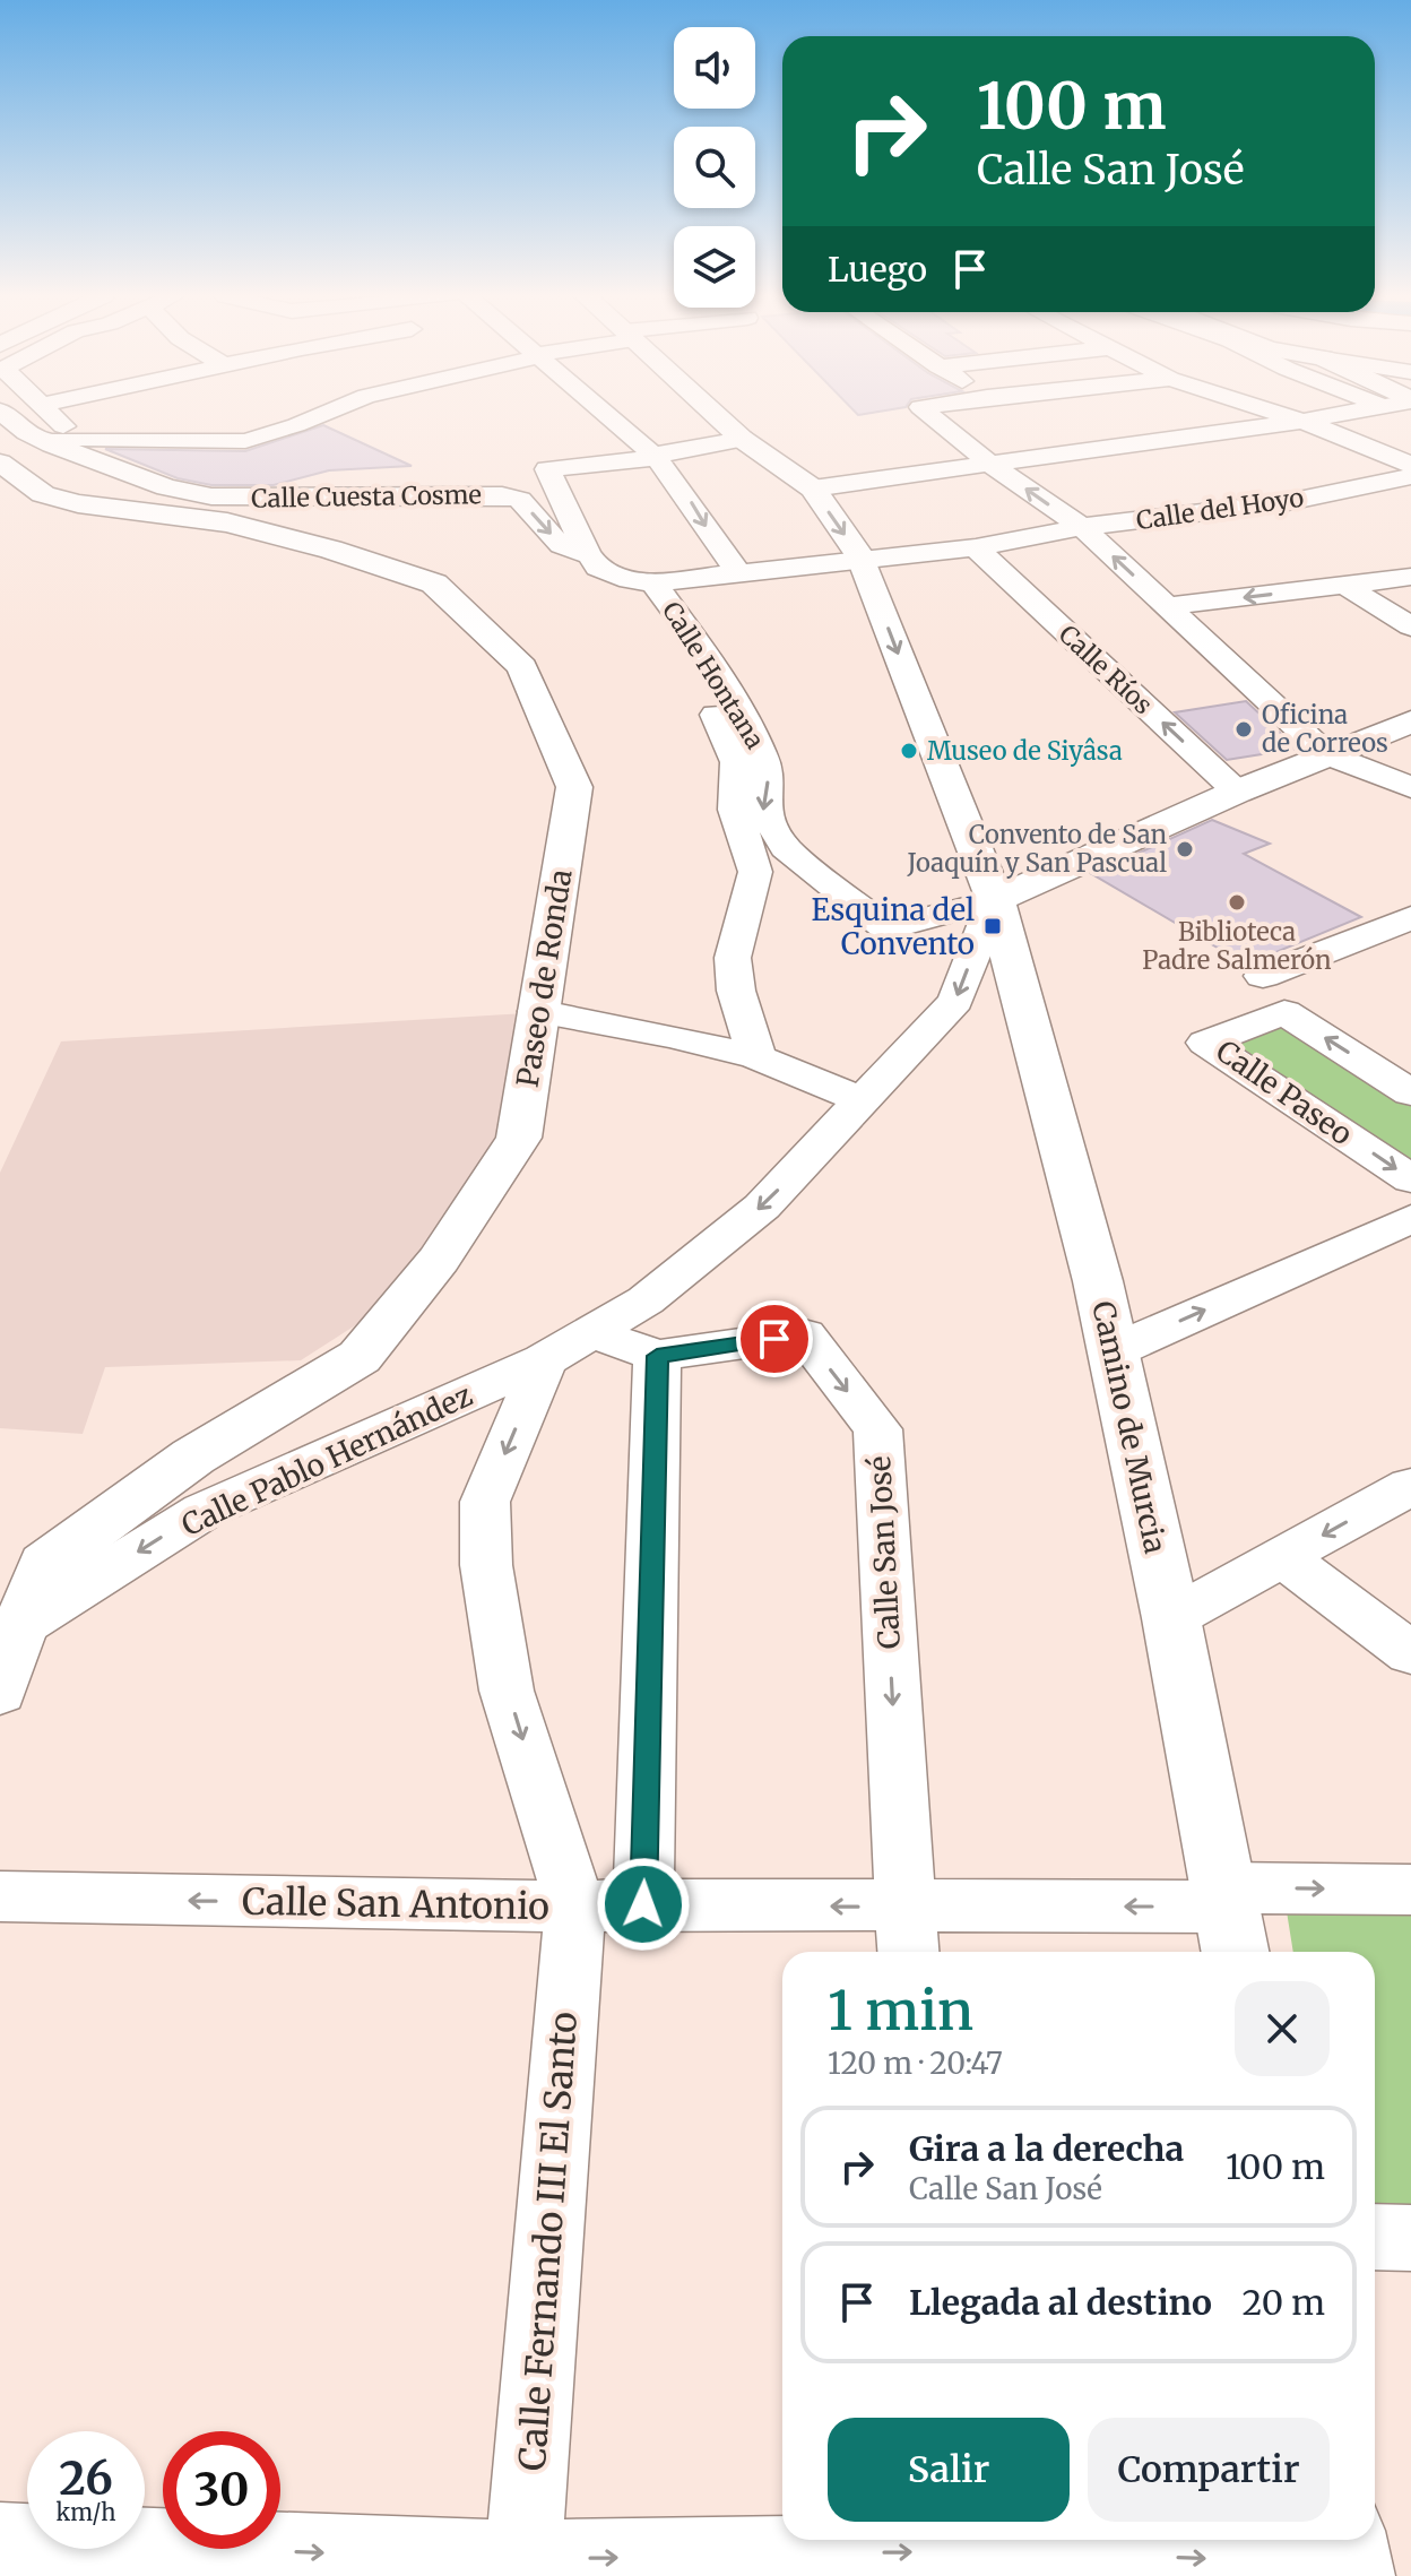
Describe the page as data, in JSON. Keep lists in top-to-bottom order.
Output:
{
  "streets": {
    "main road": ["Paseo de Ronda", "Camino de Murcia"],
    "street": [
      "Calle Cuesta Cosme",
      "Calle del Hoyo",
      "Calle Ríos",
      "Calle Hontana",
      "Calle Paseo",
      "Calle Pablo Hernández",
      "Calle San José",
      "Calle San Antonio",
      "Calle Fernando III El Santo"
    ]
  },
  "crossings": [
    ["Calle Cuesta Cosme", "Calle del Hoyo"],
    ["Calle Cuesta Cosme", "Calle Hontana"],
    ["Calle Cuesta Cosme", "Camino de Murcia"],
    ["Calle del Hoyo", "Calle Ríos"],
    ["Calle del Hoyo", "Camino de Murcia"],
    ["Calle Hontana", "Camino de Murcia"],
    ["Calle Hontana", "Calle Pablo Hernández"],
    ["Paseo de Ronda", "Calle Pablo Hernández"],
    ["Camino de Murcia", "Calle Pablo Hernández"],
    ["Camino de Murcia", "Calle San Antonio"],
    ["Calle Pablo Hernández", "Calle San José"],
    ["Calle San José", "Calle San Antonio"],
    ["Calle San Antonio", "Calle Fernando III El Santo"]
  ],
  "one_way": ["Calle Pablo Hernández"],
  "places": {
    "other": [
      "Oficina de Correos",
      "Museo de Siyâsa",
      "Convento de San Joaquín y San Pascual",
      "Biblioteca Padre Salmerón"
    ],
    "transit": ["Esquina del Convento"]
  },
  "page": {
    "turn": ["100 m", "Calle San José"],
    "then": "Luego",
    "heading": ["1 min", "120 m · 20:47"],
    "list": [
      {
        "name": "Gira a la derecha",
        "note": "Calle San José",
        "value": "100 m"
      },
      {
        "name": "Llegada al destino",
        "value": "20 m"
      }
    ],
    "buttons": ["Salir", "Compartir"],
    "speed": "26 km/h",
    "limit": "30"
  }
}
